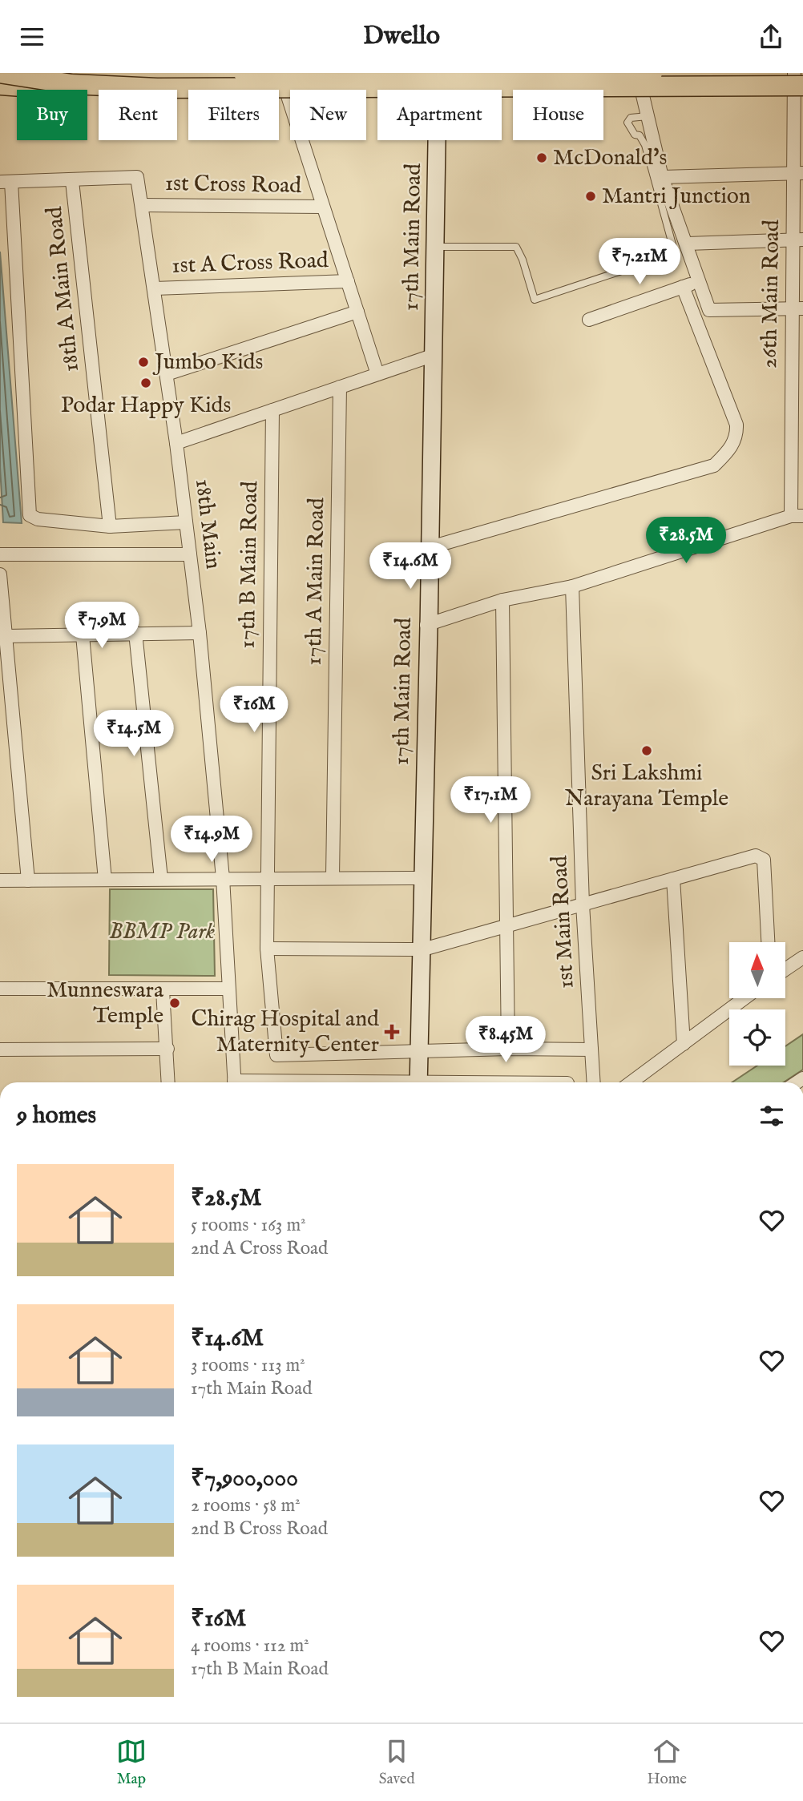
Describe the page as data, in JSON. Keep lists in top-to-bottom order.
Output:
{
  "streets": {
    "street": [
      "1st Cross Road",
      "17th Main Road",
      "1st A Cross Road",
      "18th A Main Road",
      "26th Main Road",
      "18th Main",
      "17th B Main Road",
      "17th A Main Road",
      "1st Main Road"
    ]
  },
  "crossings": [
    ["1st Cross Road", "18th Main"],
    ["17th Main Road", "17th B Main Road"],
    ["1st A Cross Road", "18th Main"],
    ["18th A Main Road", "18th Main"]
  ],
  "parks": ["BBMP Park"],
  "places": {
    "other": [
      "McDonald's",
      "Mantri Junction",
      "Jumbo Kids",
      "Podar Happy Kids",
      "Sri Lakshmi Narayana Temple",
      "Munneswara Temple"
    ],
    "health": ["Chirag Hospital and Maternity Center"]
  },
  "north": "top",
  "page": {
    "header": "Dwello",
    "chip": [
      "Buy",
      "Rent",
      "Filters",
      "New",
      "Apartment",
      "House"
    ],
    "price": [
      "₹7.21M",
      "₹28.5M",
      "₹14.6M",
      "₹7.9M",
      "₹16M",
      "₹14.5M",
      "₹17.1M",
      "₹14.9M",
      "₹8.45M"
    ],
    "heading": "9 homes",
    "list": [
      {
        "name": "₹28.5M",
        "note": "5 rooms · 163 m² · 2nd A Cross Road"
      },
      {
        "name": "₹14.6M",
        "note": "3 rooms · 113 m² · 17th Main Road"
      },
      {
        "name": "₹7,900,000",
        "note": "2 rooms · 58 m² · 2nd B Cross Road"
      },
      {
        "name": "₹16M",
        "note": "4 rooms · 112 m² · 17th B Main Road"
      }
    ],
    "tabs": ["Map", "Saved", "Home"]
  }
}
